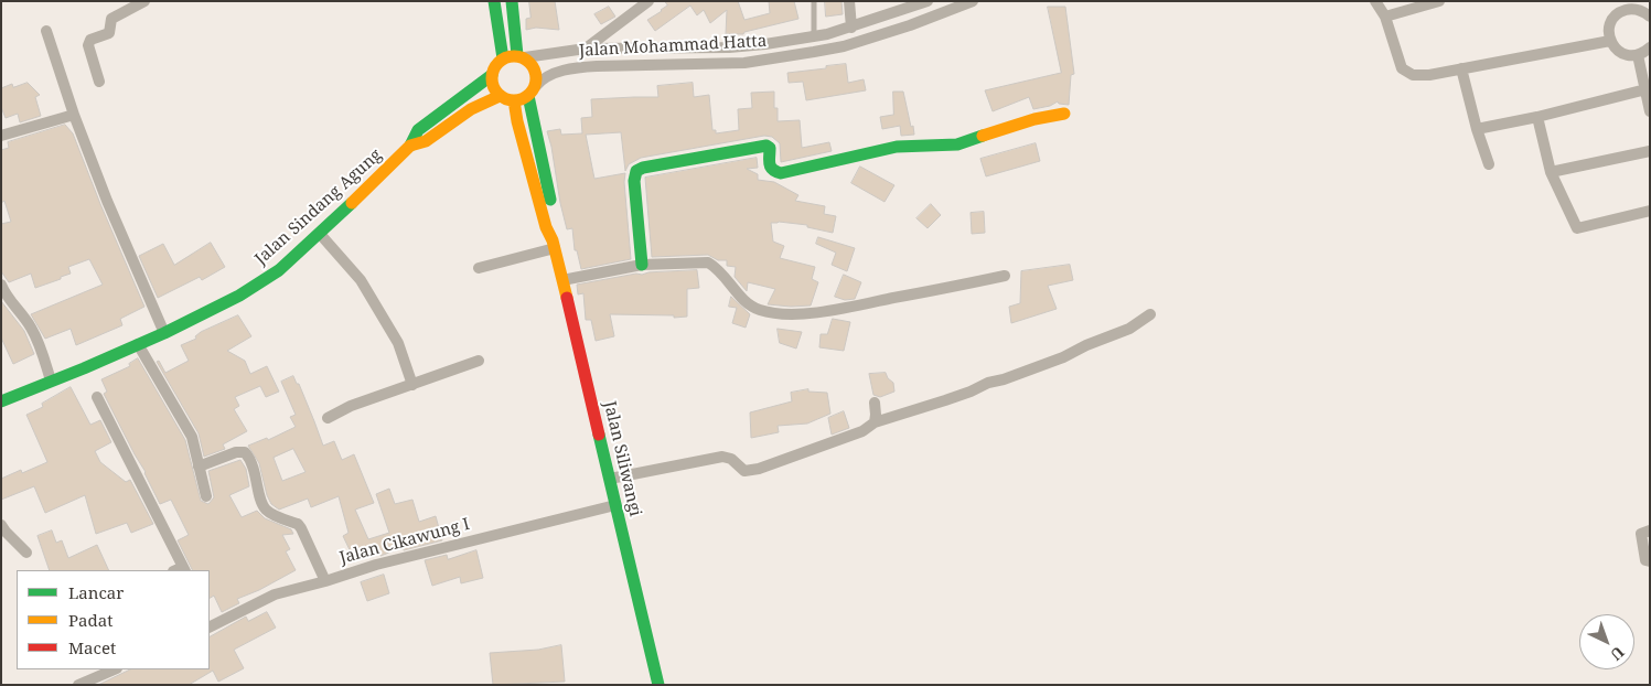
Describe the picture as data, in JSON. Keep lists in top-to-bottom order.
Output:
{
  "streets": {
    "main road": ["Jalan Sindang Agung", "Jalan Siliwangi"],
    "street": ["Jalan Mohammad Hatta", "Jalan Cikawung I"]
  },
  "crossings": [
    ["Jalan Mohammad Hatta", "Jalan Sindang Agung"],
    ["Jalan Mohammad Hatta", "Jalan Siliwangi"],
    ["Jalan Sindang Agung", "Jalan Siliwangi"],
    ["Jalan Siliwangi", "Jalan Cikawung I"]
  ],
  "legend": ["Lancar", "Padat", "Macet"],
  "north": "bottom right"
}
